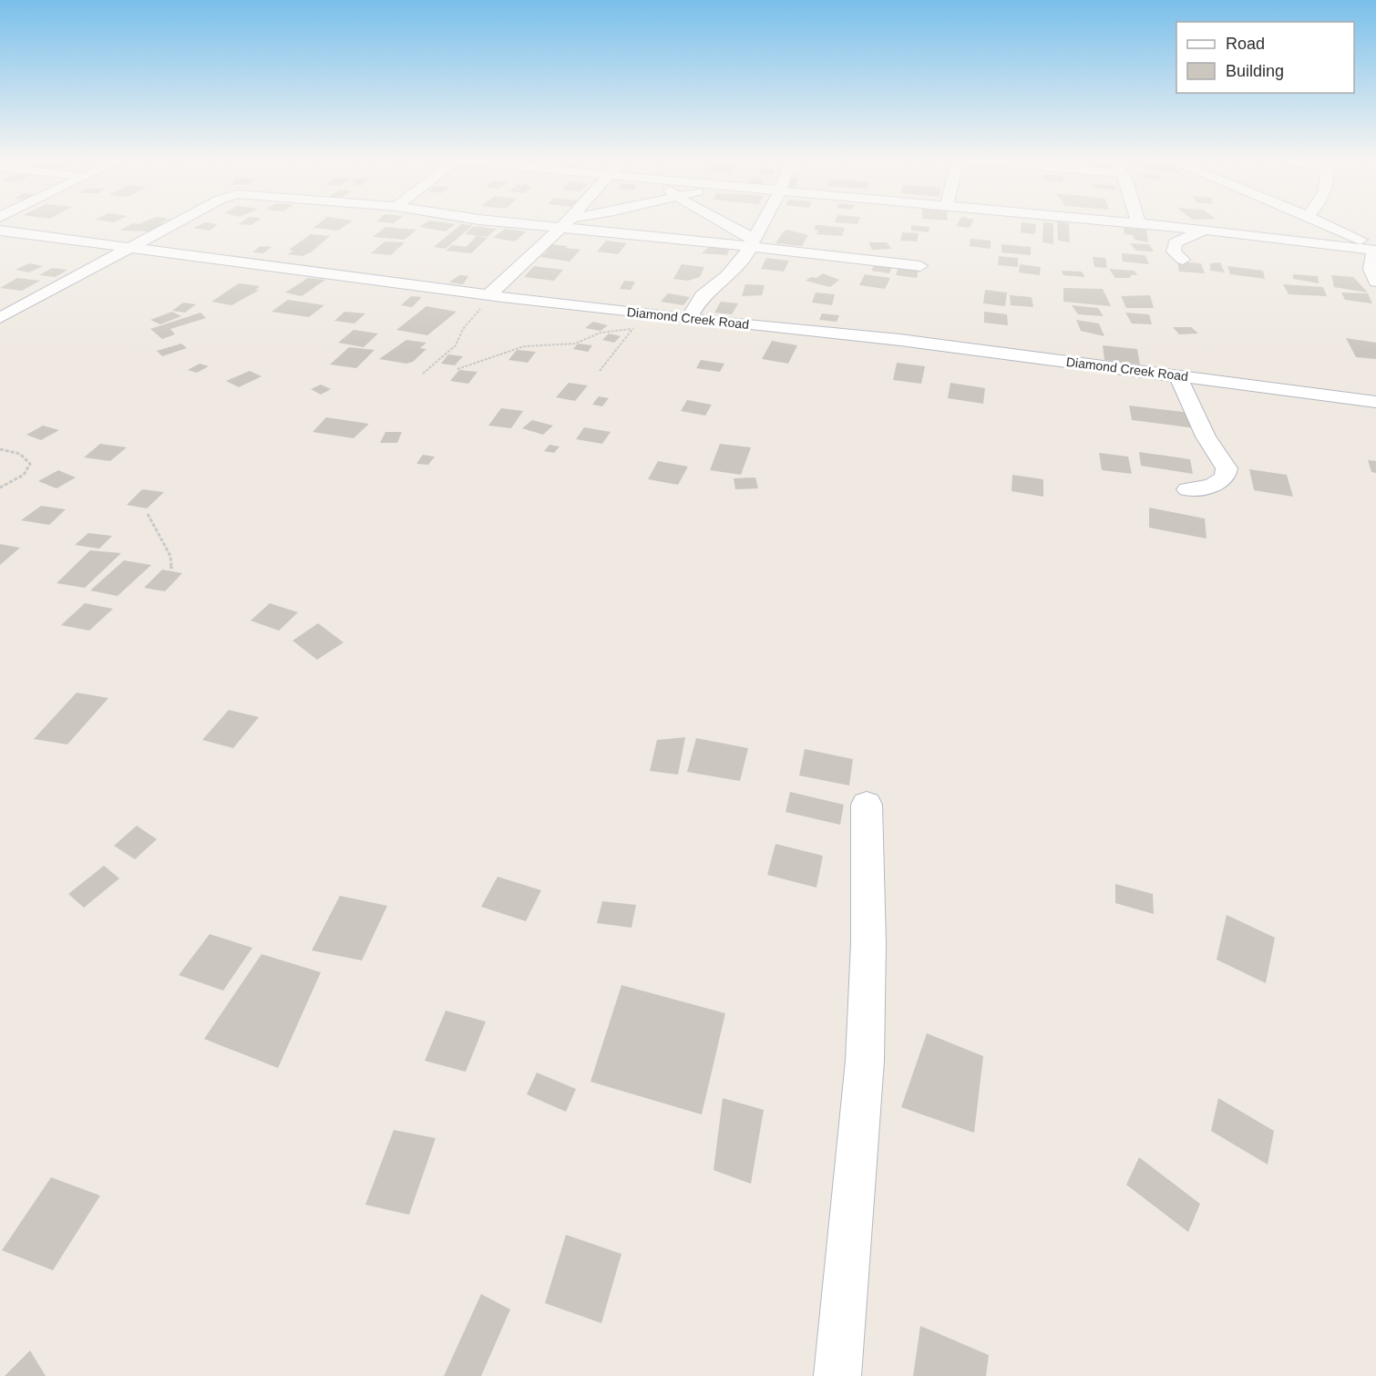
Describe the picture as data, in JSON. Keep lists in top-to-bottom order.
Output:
{
  "streets": {
    "street": ["Diamond Creek Road"]
  },
  "legend": ["Road", "Building"]
}
